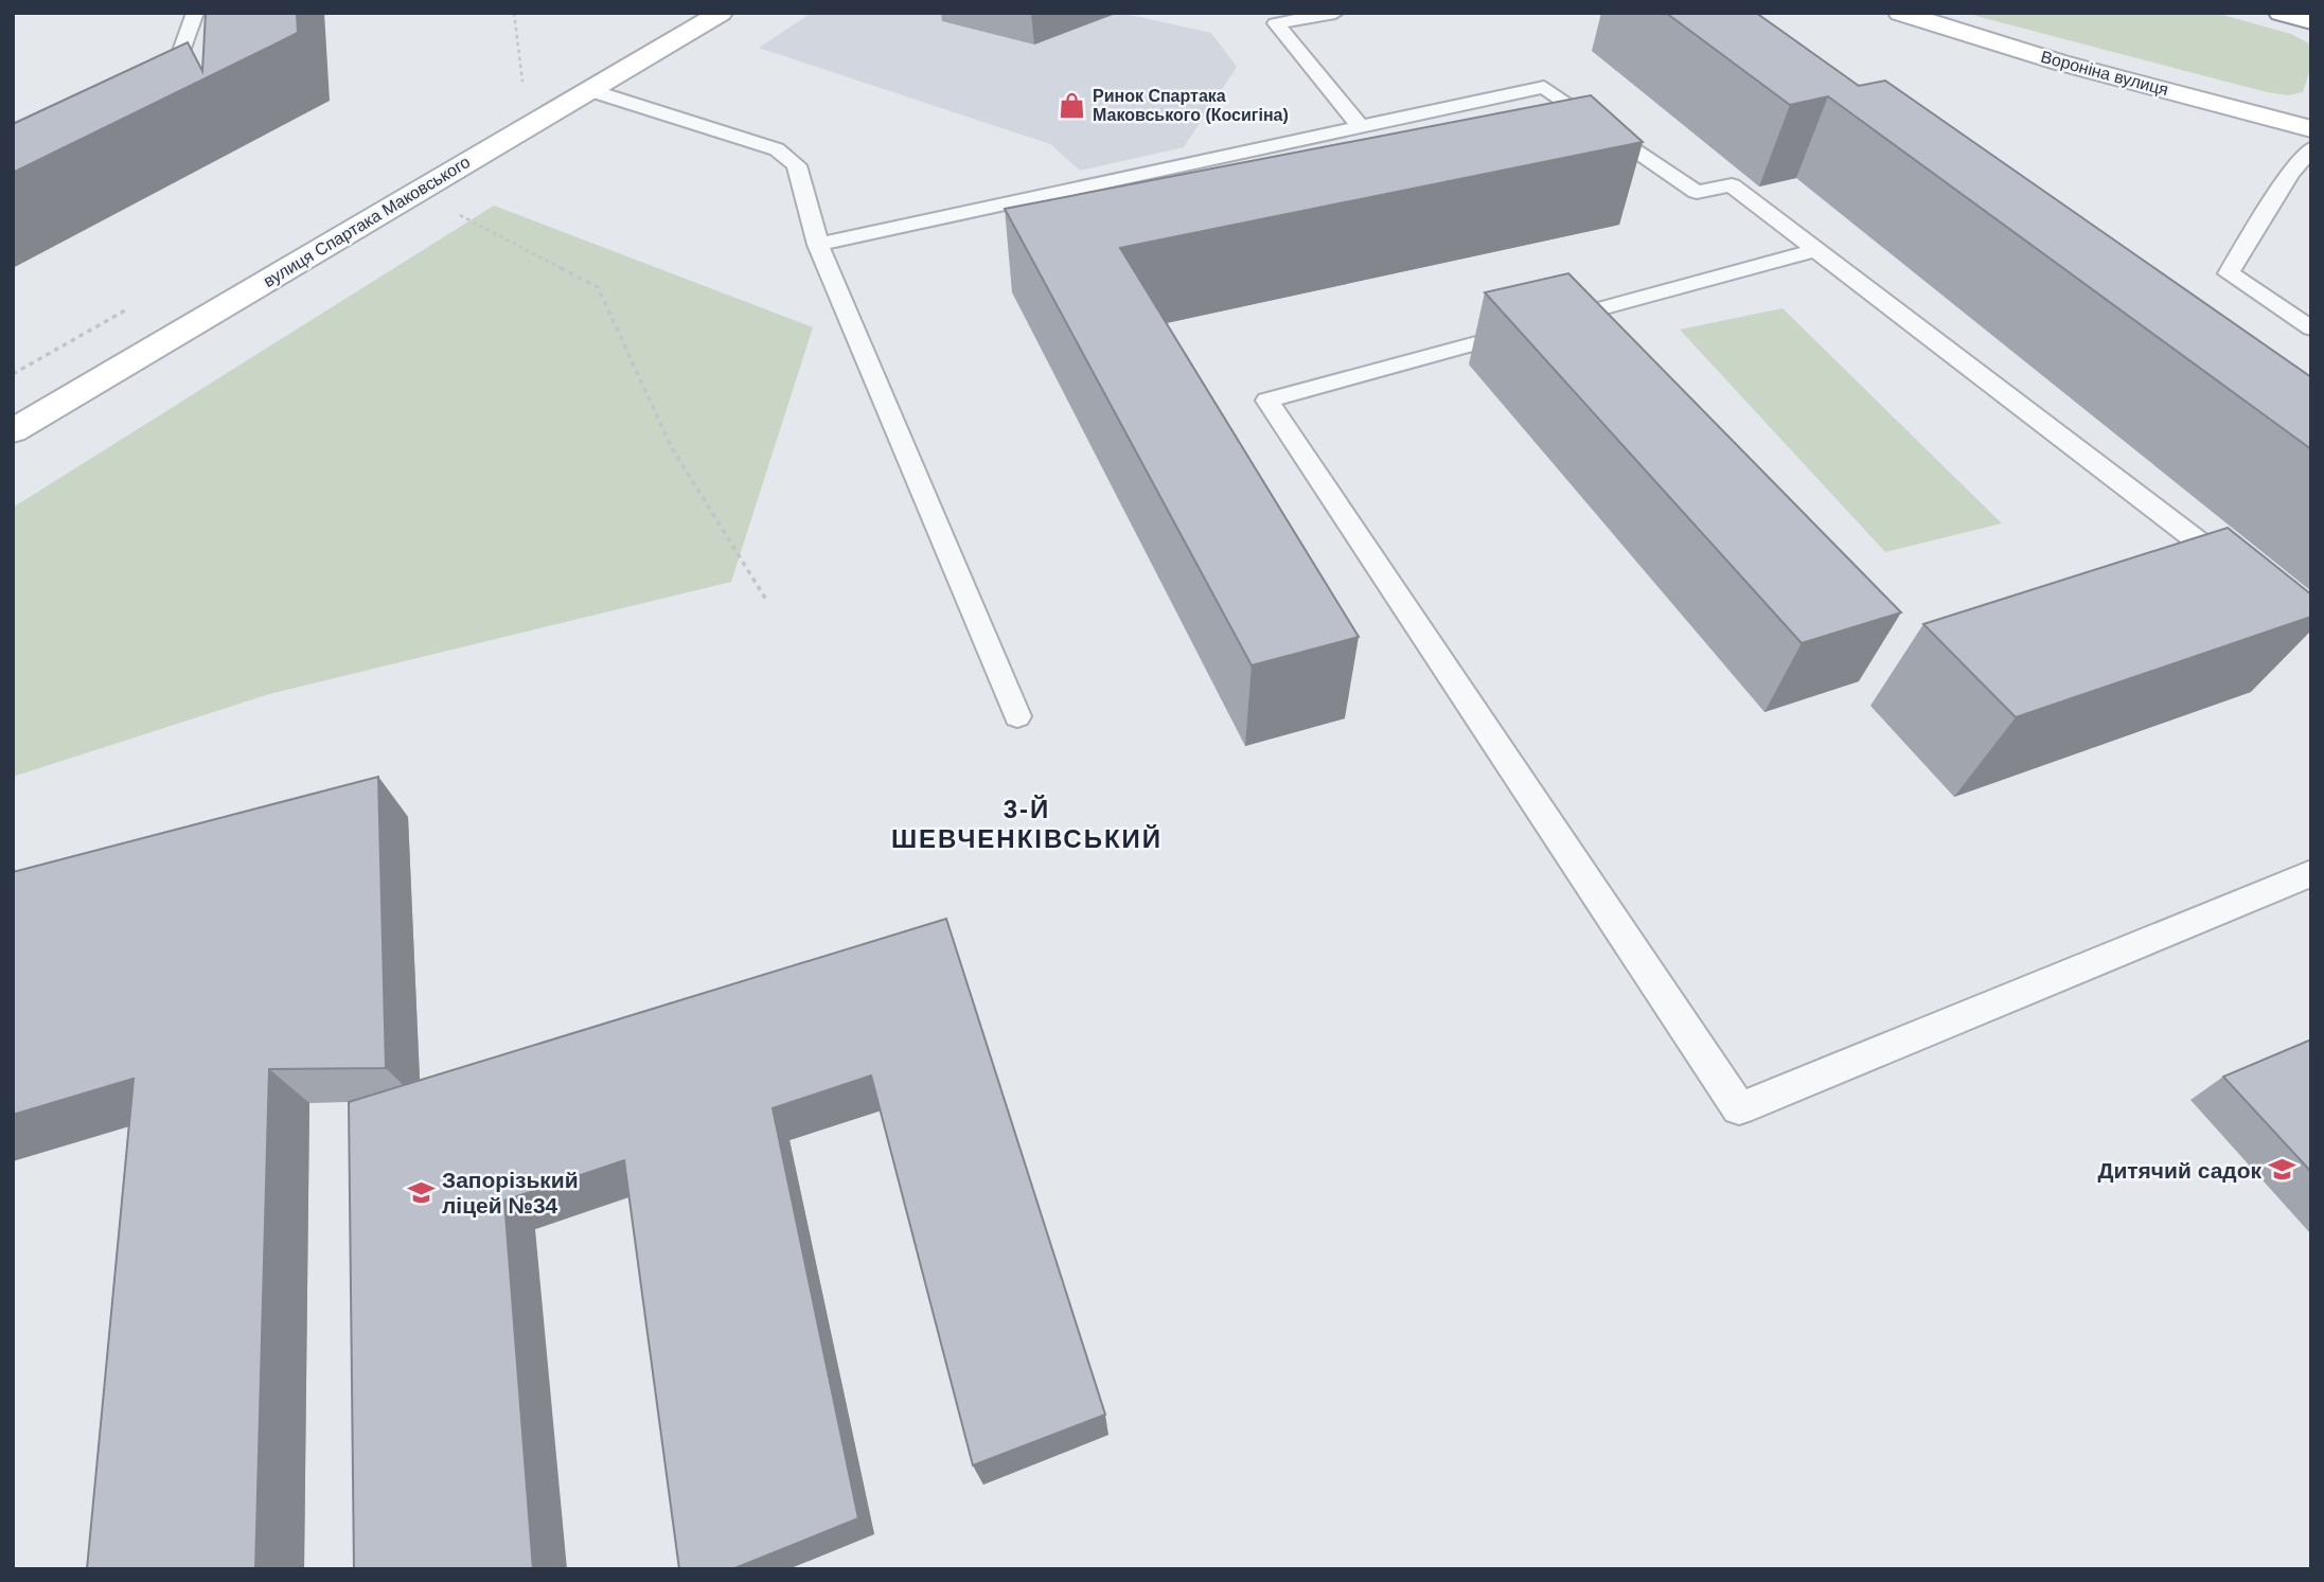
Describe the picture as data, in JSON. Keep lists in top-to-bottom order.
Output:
{
  "streets": {
    "main road": ["Вороніна вулиця", "вулиця Спартака Маковського"]
  },
  "districts": ["3-Й ШЕВЧЕНКІВСЬКИЙ"],
  "places": {
    "shop": ["Ринок Спартака Маковського (Косигіна)"],
    "school or university": ["Дитячий садок", "Запорізький ліцей №34"]
  }
}
